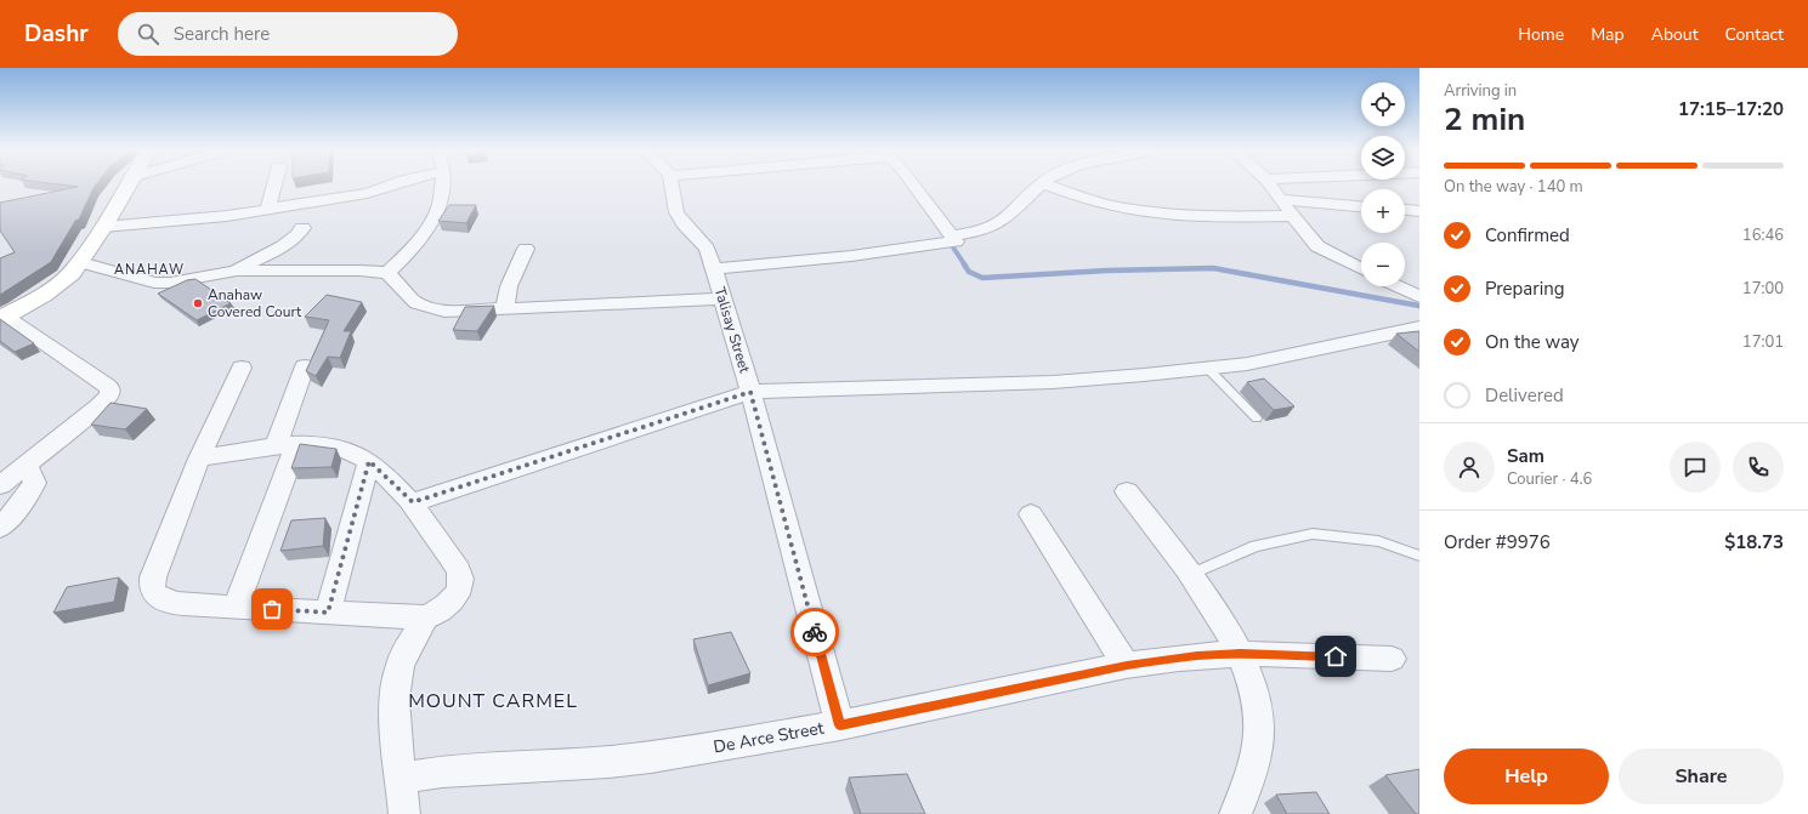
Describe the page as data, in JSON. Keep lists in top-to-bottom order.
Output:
{
  "streets": {
    "street": ["Talisay Street", "De Arce Street"]
  },
  "crossings": [
    ["Talisay Street", "De Arce Street"]
  ],
  "districts": ["ANAHAW", "MOUNT CARMEL"],
  "places": ["Anahaw Covered Court"],
  "page": {
    "header": "Dashr",
    "search": "Search here",
    "nav": [
      "Home",
      "Map",
      "About",
      "Contact"
    ],
    "heading": ["2 min", "Arriving in", "17:15–17:20"],
    "panel": [
      "Sam",
      "Courier · 4.6",
      "Order #9976",
      "$18.73"
    ],
    "map_buttons": ["+", "−"],
    "bar": "On the way · 140 m",
    "list": [
      ["Confirmed", "16:46"],
      ["Preparing", "17:00"],
      ["On the way", "17:01"],
      "Delivered"
    ],
    "buttons": ["Help", "Share"]
  }
}
